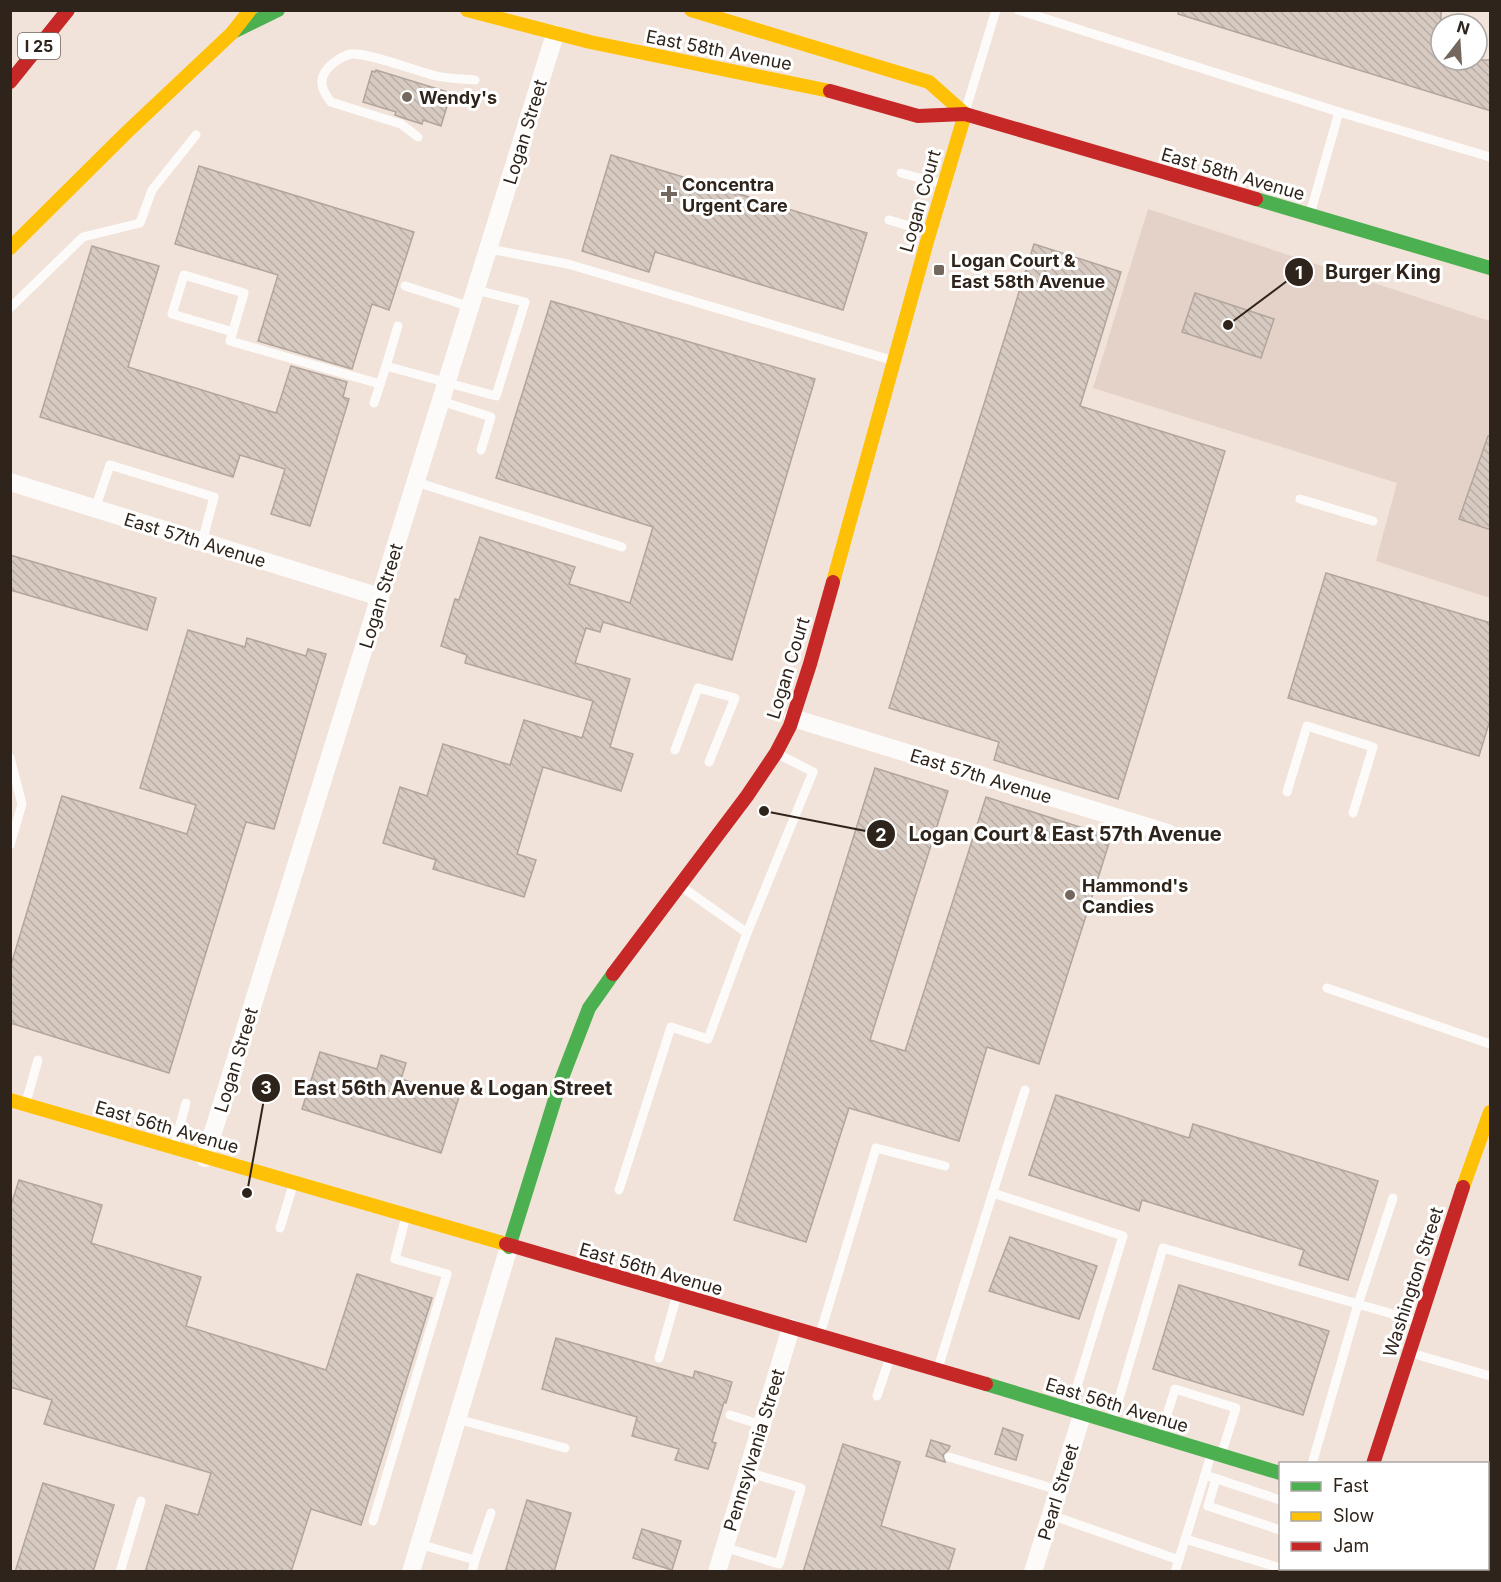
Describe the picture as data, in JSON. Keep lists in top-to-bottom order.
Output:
{
  "streets": {
    "main road": [
      "I 25",
      "East 58th Avenue",
      "Logan Court",
      "East 56th Avenue",
      "Washington Street"
    ],
    "street": [
      "Logan Street",
      "East 57th Avenue",
      "Pennsylvania Street",
      "Pearl Street"
    ]
  },
  "crossings": [
    ["East 58th Avenue", "Logan Street"],
    ["East 58th Avenue", "Logan Court"],
    ["Logan Street", "East 57th Avenue"],
    ["Logan Street", "East 56th Avenue"],
    ["Logan Court", "East 57th Avenue"],
    ["Logan Court", "East 56th Avenue"],
    ["East 56th Avenue", "Pennsylvania Street"],
    ["East 56th Avenue", "Pearl Street"]
  ],
  "places": {
    "other": [
      "Wendy's",
      "Burger King",
      "Logan Court & East 57th Avenue",
      "Hammond's Candies",
      "East 56th Avenue & Logan Street"
    ],
    "health": ["Concentra Urgent Care"],
    "transit": ["Logan Court & East 58th Avenue"]
  },
  "legend": ["Fast", "Slow", "Jam"],
  "north": "top"
}
